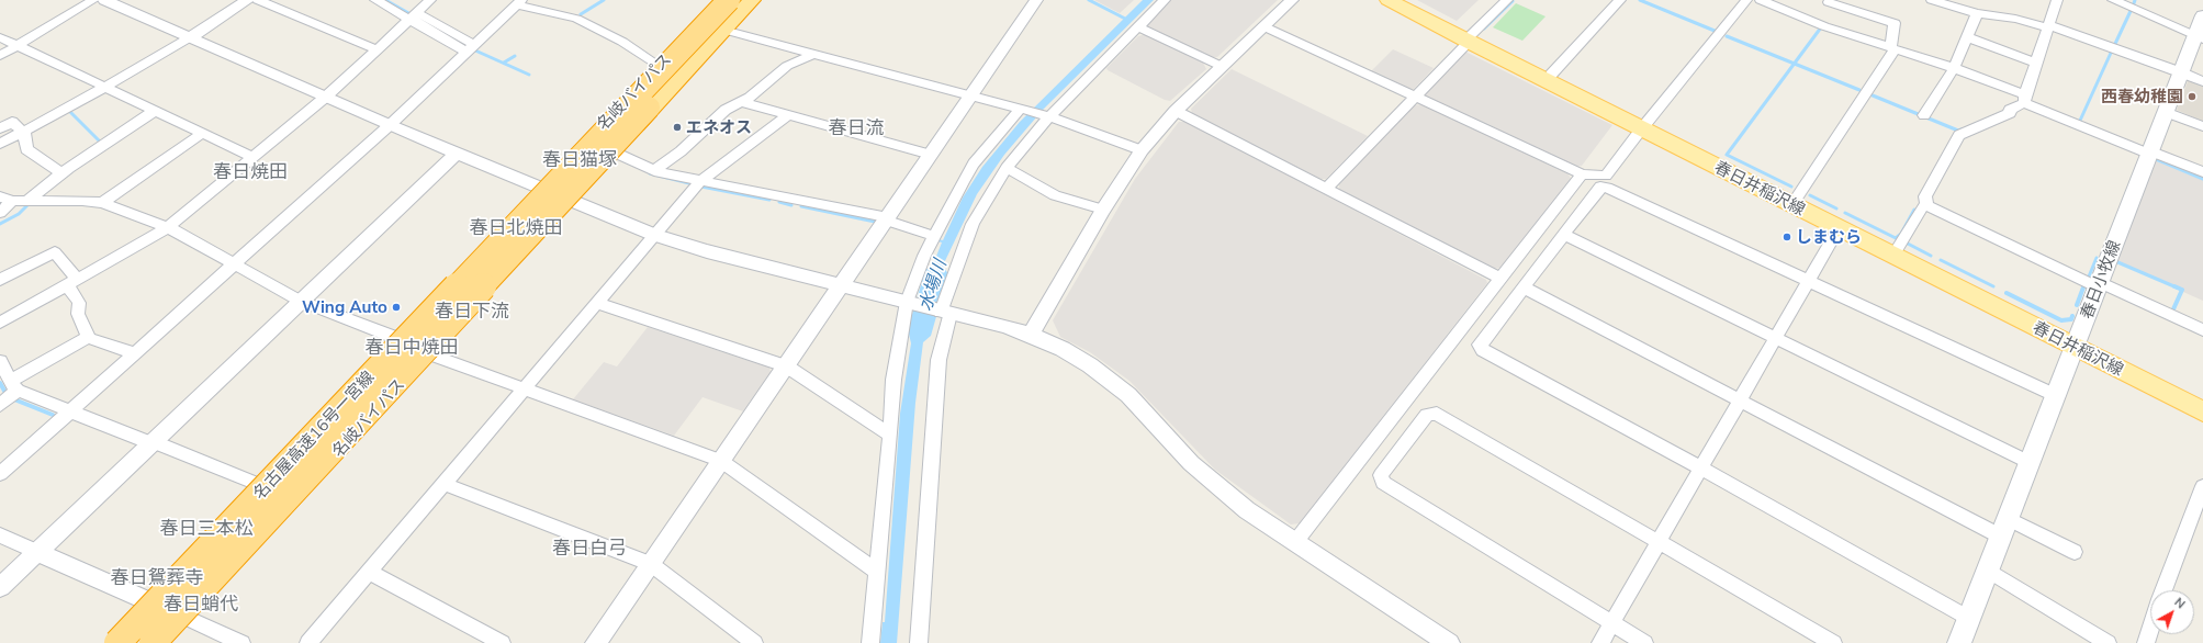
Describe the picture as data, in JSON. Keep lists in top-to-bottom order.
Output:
{
  "streets": {
    "highway": ["名岐バイパス", "名古屋高速16号一宮線"],
    "main road": ["春日井稲沢線", "春日小牧線"]
  },
  "crossings": [
    ["春日井稲沢線", "春日小牧線"]
  ],
  "districts": [
    "春日流",
    "春日猫塚",
    "春日焼田",
    "春日北焼田",
    "春日下流",
    "春日中焼田",
    "春日三本松",
    "春日白弓",
    "春日鴛葬寺",
    "春日蛸代"
  ],
  "water": ["水場川"],
  "places": [
    "西春幼稚園",
    "エネオス",
    "しまむら",
    "Wing Auto"
  ],
  "north": "top right"
}
